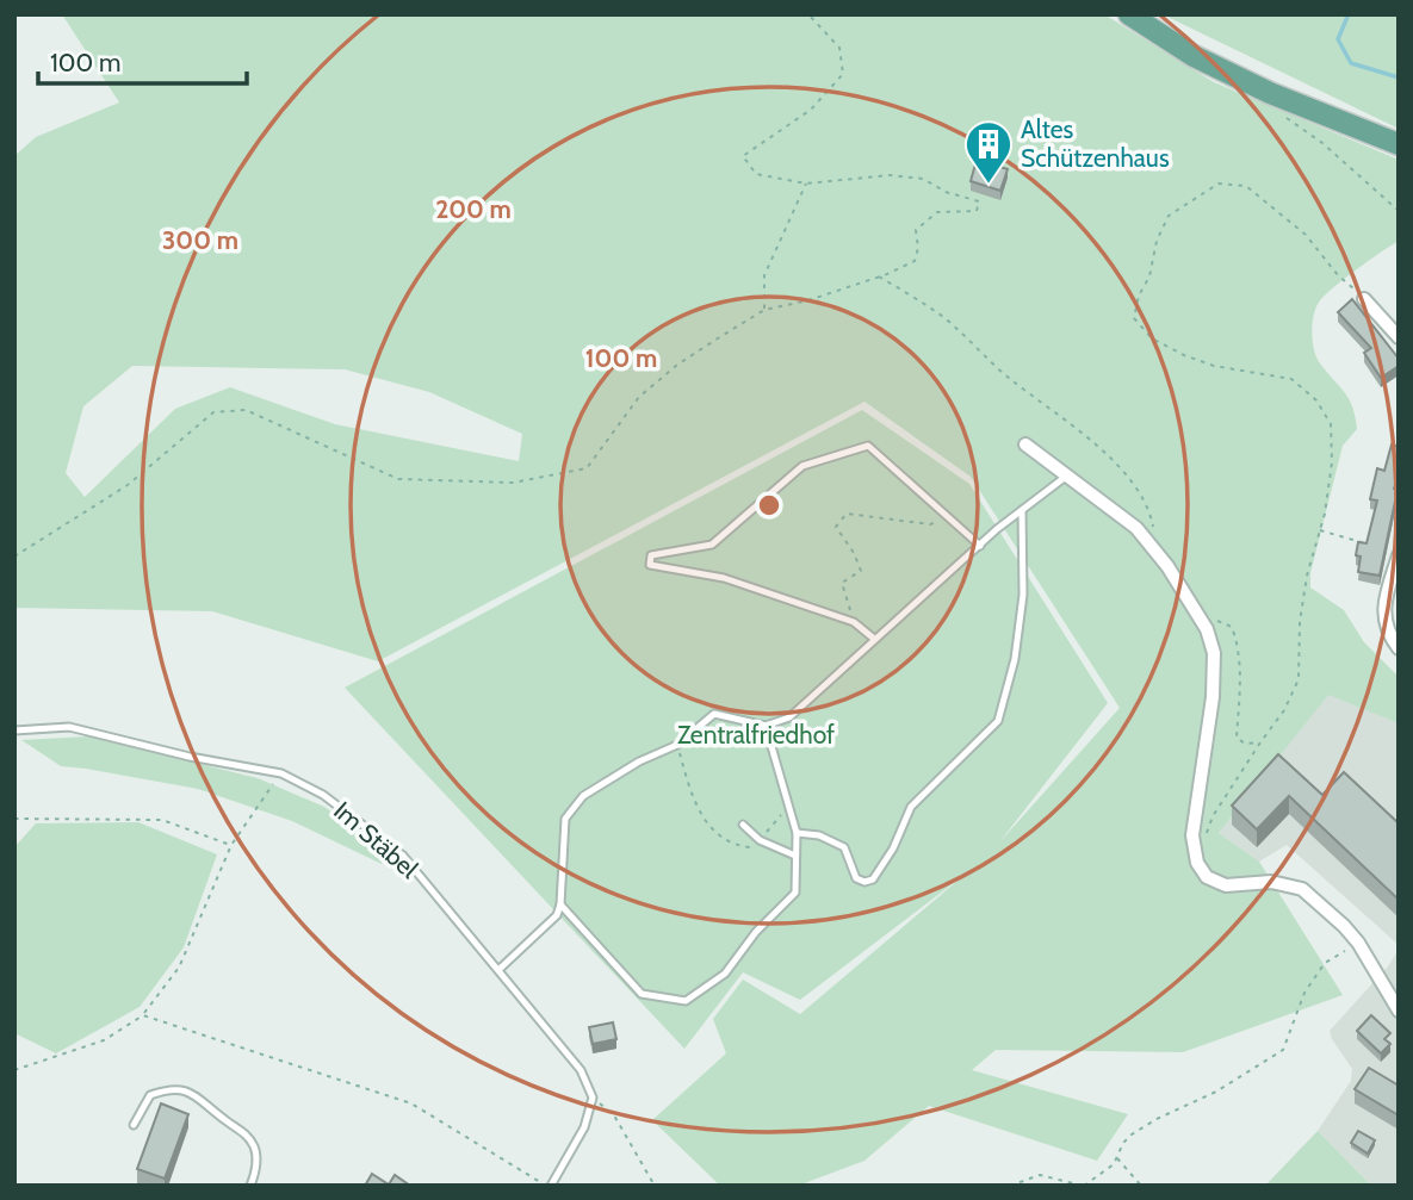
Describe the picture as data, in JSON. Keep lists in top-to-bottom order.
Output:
{
  "streets": {
    "lane": ["Im Stäbel"]
  },
  "parks": ["Zentralfriedhof"],
  "places": {
    "building": ["Altes Schützenhaus"]
  },
  "scale_bar": "100 m",
  "rings": ["200 m", "300 m", "100 m"]
}
